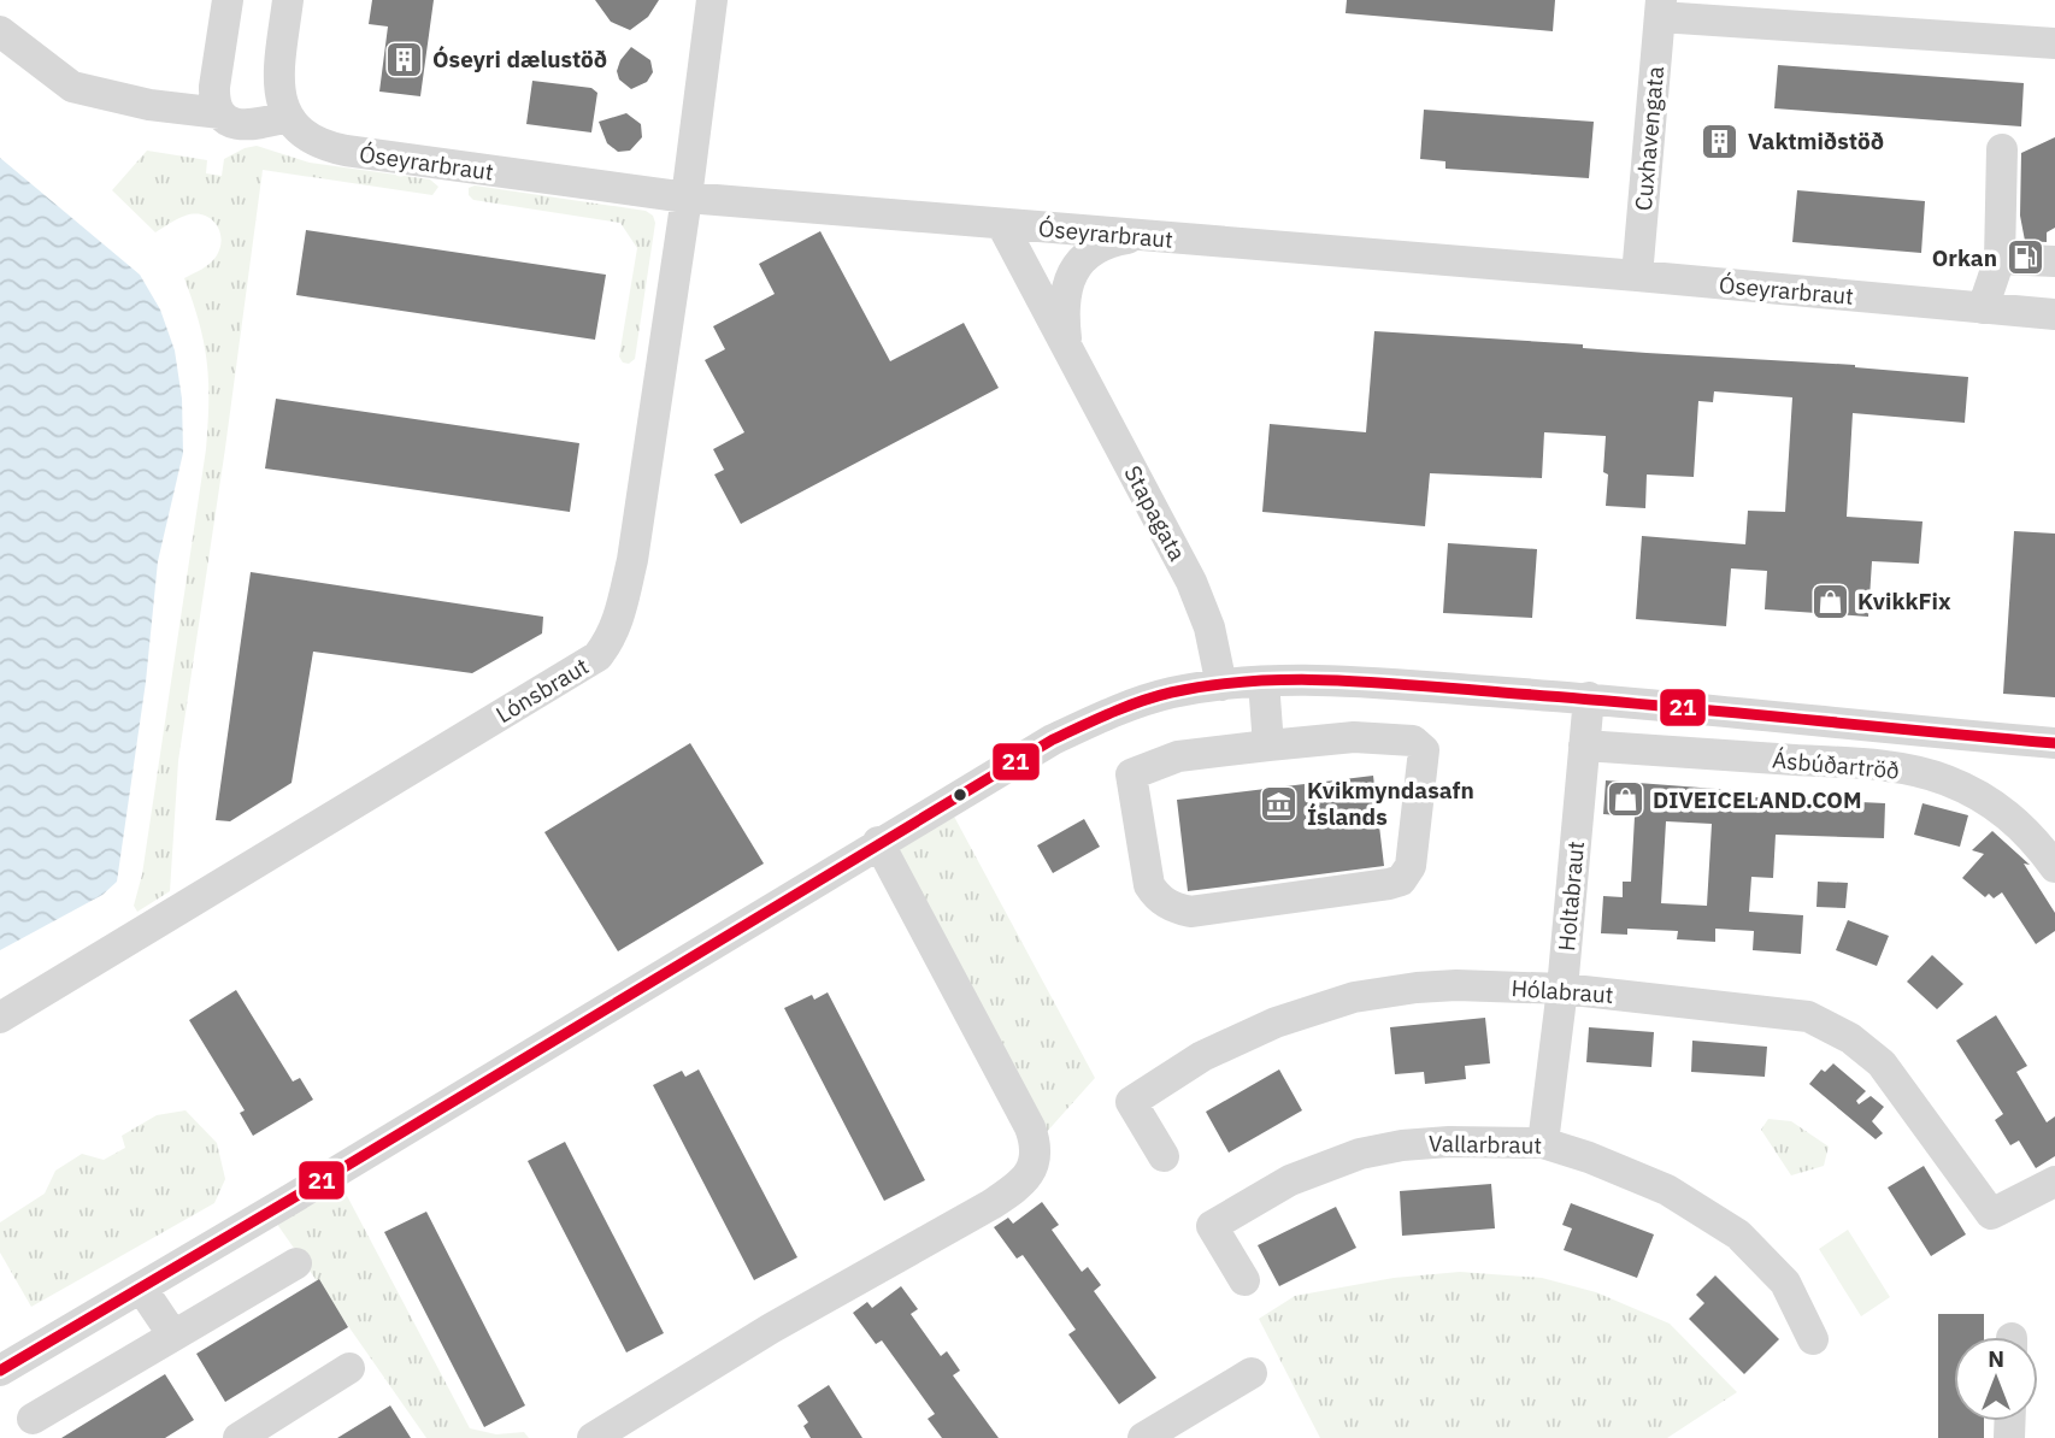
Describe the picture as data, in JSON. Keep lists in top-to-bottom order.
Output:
{
  "streets": {
    "street": [
      "Cuxhavengata",
      "Óseyrarbraut",
      "Stapagata",
      "Lónsbraut",
      "Ásbúðartröð",
      "Holtabraut",
      "Hólabraut",
      "Vallarbraut"
    ]
  },
  "crossings": [
    ["Cuxhavengata", "Óseyrarbraut"],
    ["Óseyrarbraut", "Stapagata"],
    ["Óseyrarbraut", "Lónsbraut"],
    ["Ásbúðartröð", "Holtabraut"],
    ["Holtabraut", "Hólabraut"],
    ["Holtabraut", "Vallarbraut"]
  ],
  "places": {
    "building": ["Óseyri dælustöð", "Vaktmiðstöð"],
    "fuel station": ["Orkan"],
    "shop": ["KvikkFix", "DIVEICELAND.COM"],
    "museum": ["Kvikmyndasafn Íslands"]
  },
  "lines": ["transit line 21"],
  "north": "top"
}
